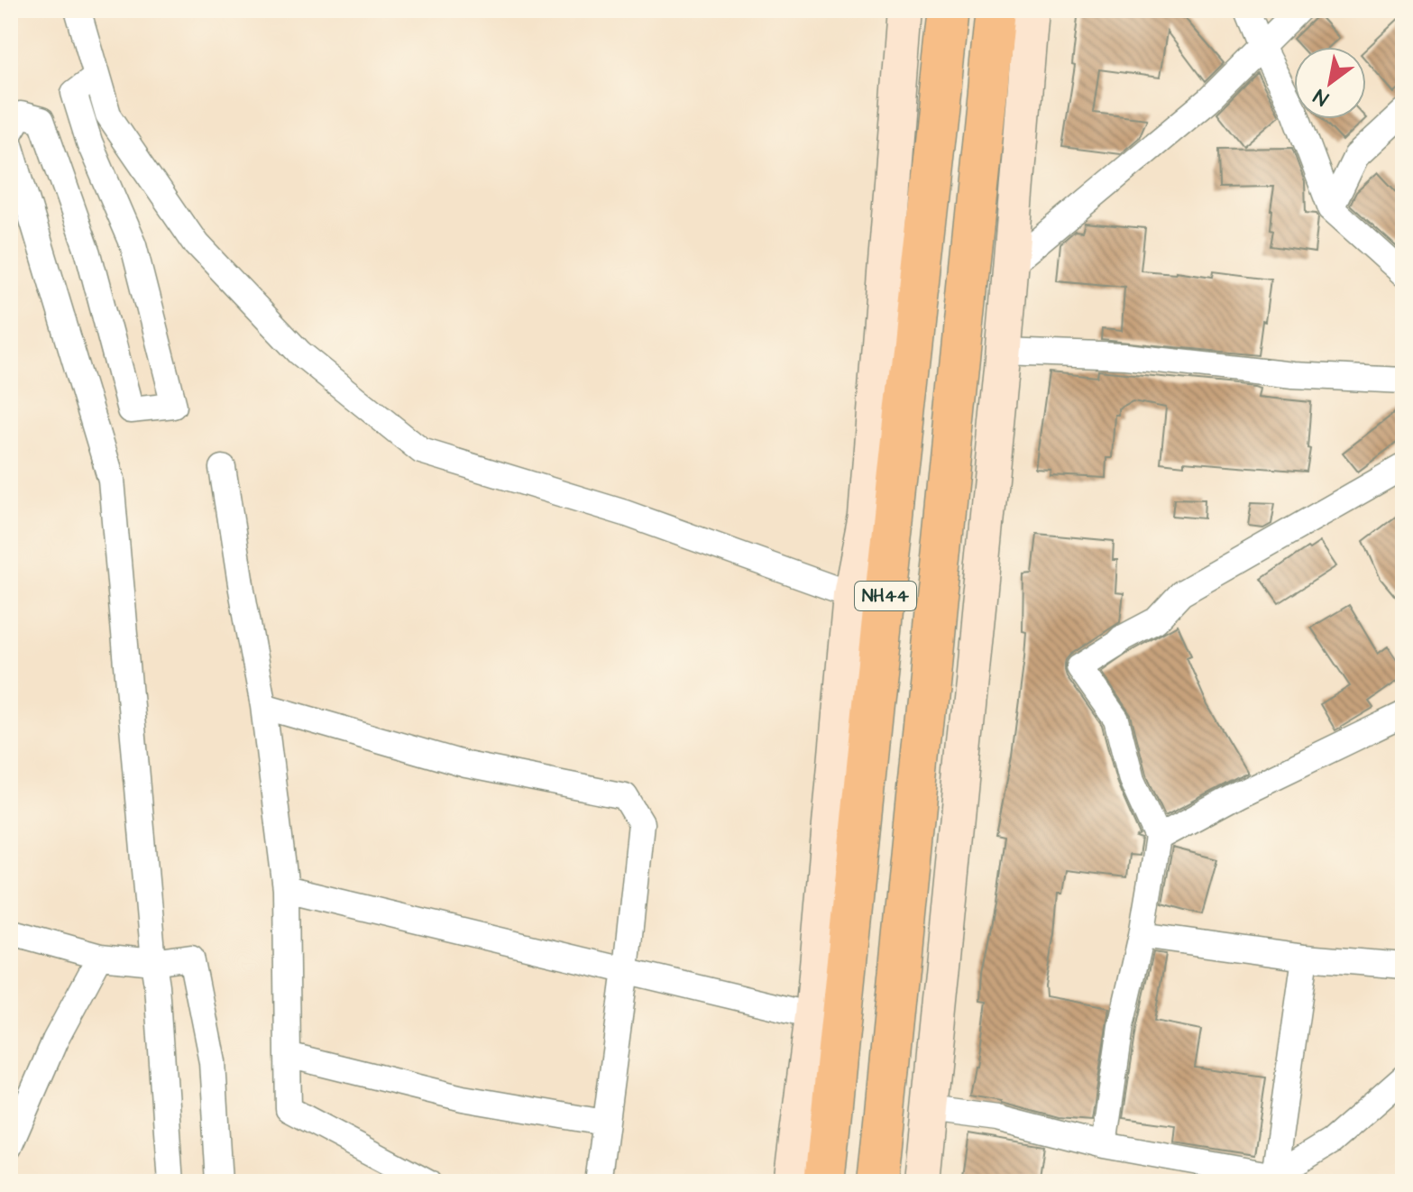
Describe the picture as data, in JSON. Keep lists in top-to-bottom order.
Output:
{
  "streets": {
    "highway": ["NH44"]
  },
  "north": "bottom left"
}
